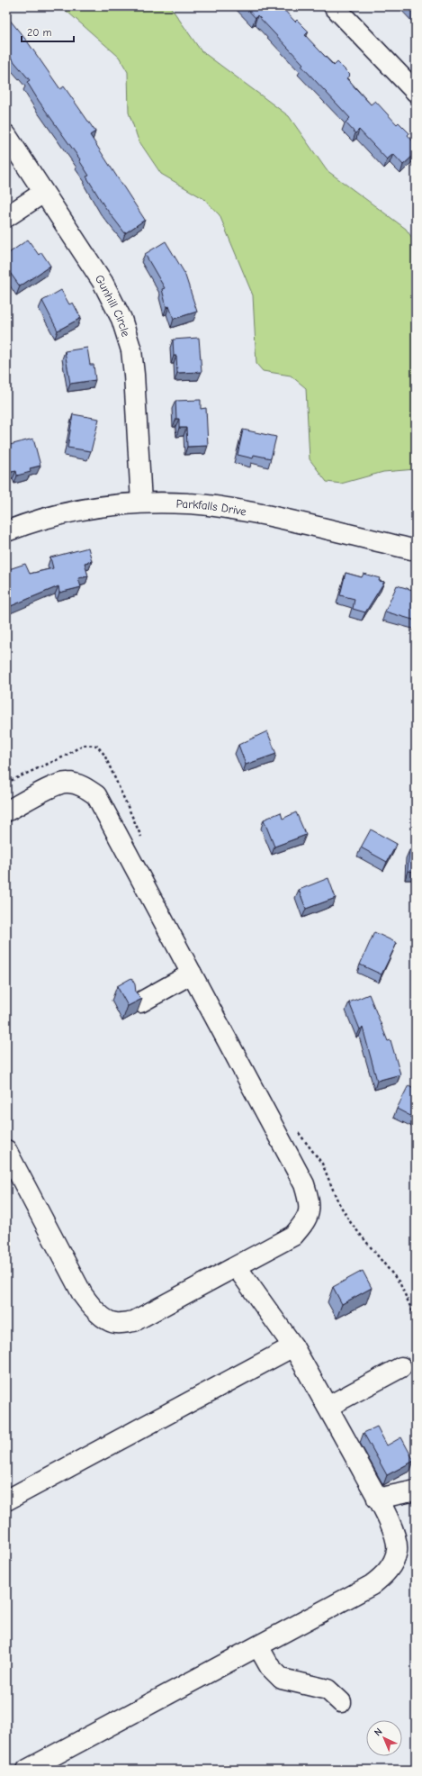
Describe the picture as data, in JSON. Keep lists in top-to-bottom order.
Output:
{
  "streets": {
    "street": ["Gunhill Circle", "Parkfalls Drive"]
  },
  "crossings": [
    ["Gunhill Circle", "Parkfalls Drive"]
  ],
  "scale_bar": "20 m",
  "north": "top left"
}
